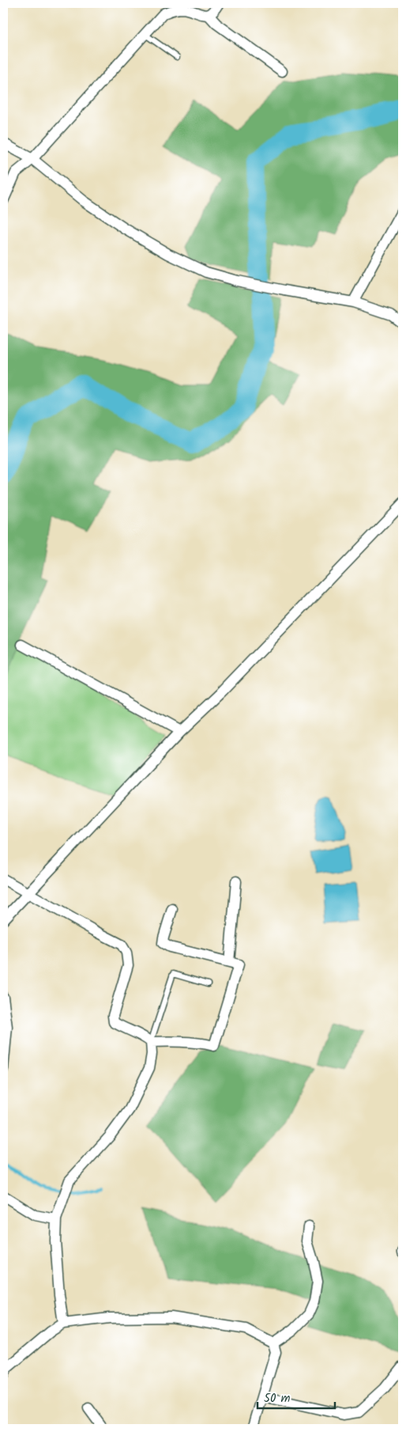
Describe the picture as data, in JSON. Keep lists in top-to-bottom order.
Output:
{
  "scale_bar": "50 m"
}
